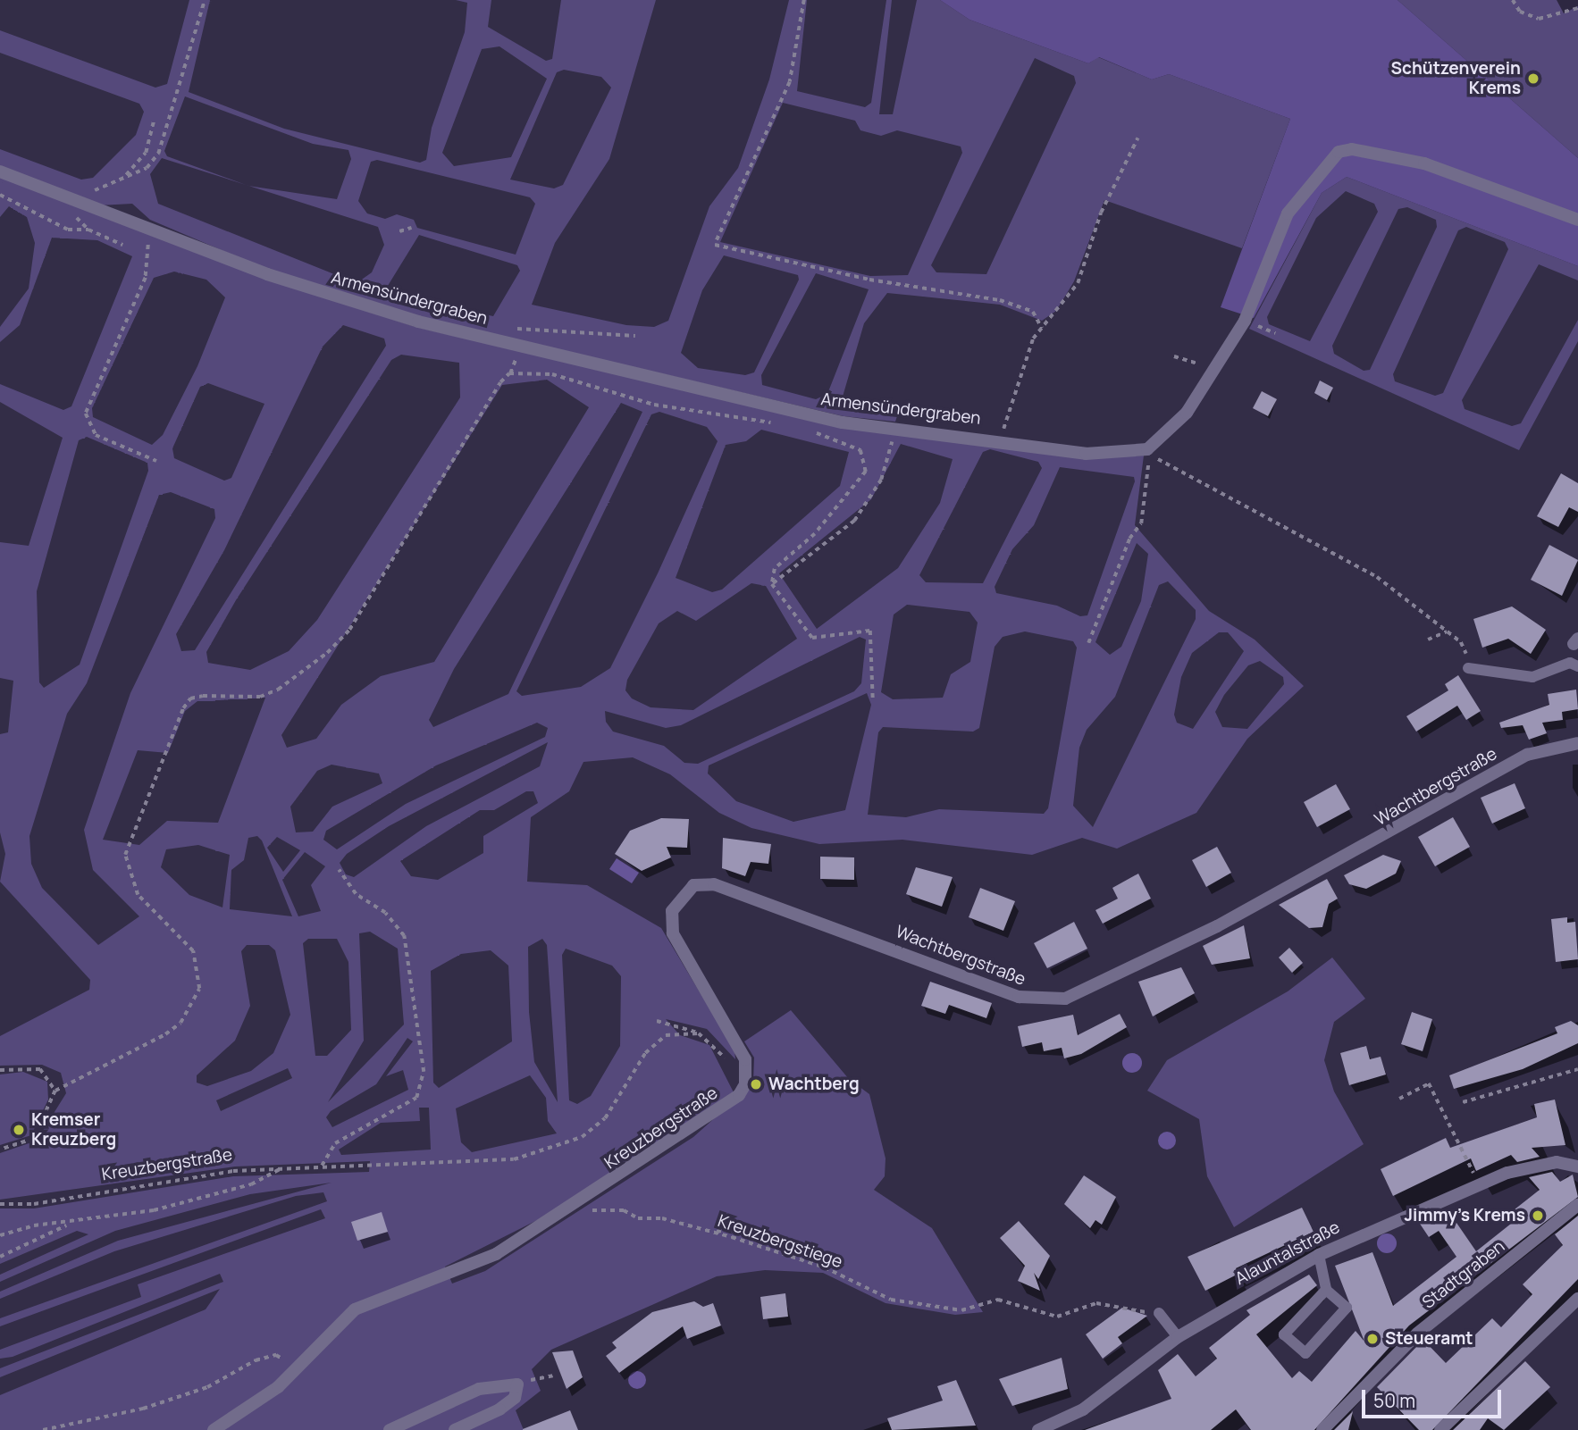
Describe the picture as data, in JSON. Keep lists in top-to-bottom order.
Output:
{
  "streets": {
    "street": [
      "Armensündergraben",
      "Wachtbergstraße",
      "Kreuzbergstraße",
      "Alauntalstraße",
      "Stadtgraben"
    ],
    "path": ["Kreuzbergstiege"]
  },
  "crossings": [
    ["Wachtbergstraße", "Kreuzbergstraße"],
    ["Kreuzbergstraße", "Kreuzbergstiege"]
  ],
  "places": [
    "Schützenverein Krems",
    "Wachtberg",
    "Kremser Kreuzberg",
    "Jimmy's Krems",
    "Steueramt"
  ],
  "scale_bar": "50 m"
}
